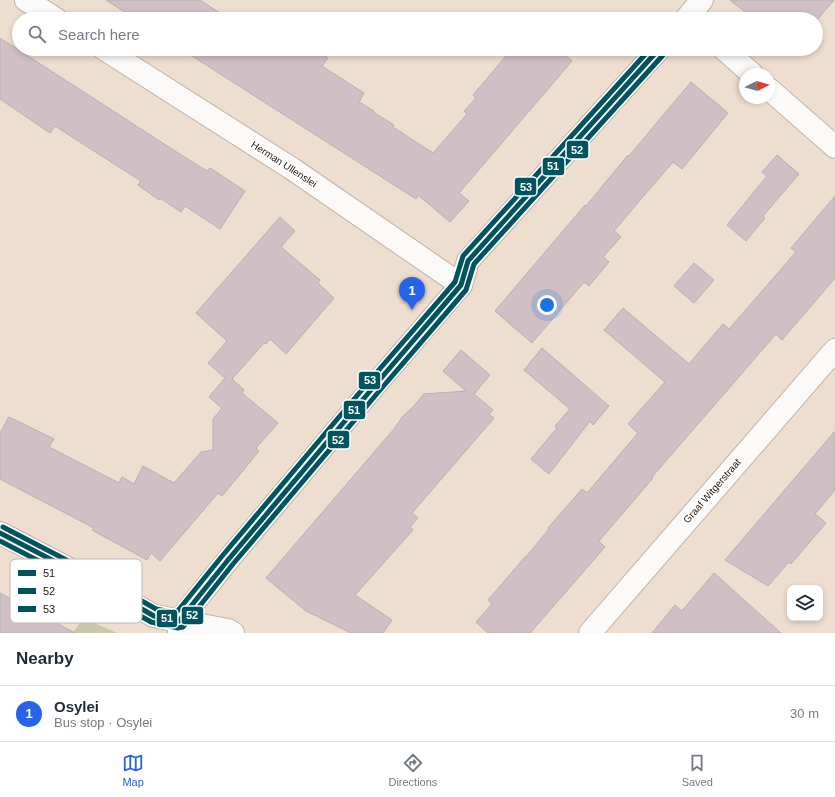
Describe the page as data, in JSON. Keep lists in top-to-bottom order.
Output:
{
  "streets": {
    "street": ["Herman Ullenslei", "Graaf Witgerstraat"]
  },
  "lines": ["transit line 51", "transit line 52", "transit line 53"],
  "legend": ["51", "52", "53"],
  "north": "right",
  "page": {
    "search": "Search here",
    "pins": "1",
    "heading": "Nearby",
    "list": [
      {
        "mark": "1",
        "name": "Osylei",
        "note": "Bus stop · Osylei",
        "value": "30 m"
      }
    ],
    "nav": ["Map", "Directions", "Saved"]
  }
}
